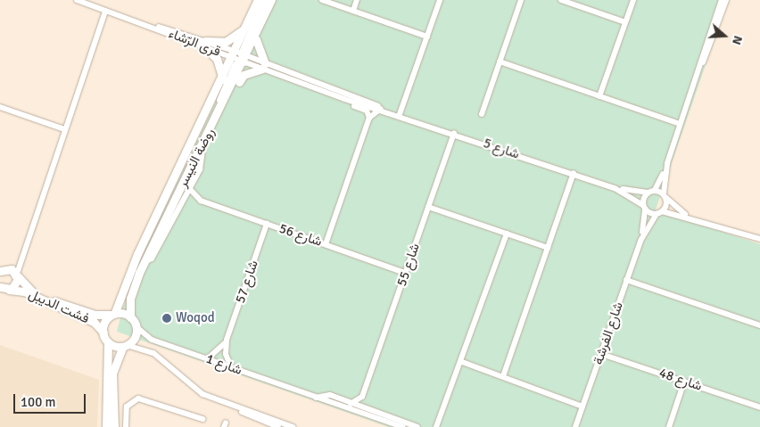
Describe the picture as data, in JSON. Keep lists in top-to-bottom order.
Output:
{
  "streets": {
    "street": [
      "قرى الرّشاء",
      "شارع 5",
      "روضة النيسر",
      "شارع 56",
      "شارع 55",
      "شارع 57",
      "فشت الديبل",
      "شارع الفرشة",
      "شارع 1",
      "شارع 48"
    ]
  },
  "crossings": [
    ["قرى الرّشاء", "روضة النيسر"],
    ["شارع 5", "شارع 55"],
    ["شارع 5", "شارع الفرشة"],
    ["روضة النيسر", "فشت الديبل"],
    ["روضة النيسر", "شارع 1"],
    ["شارع 56", "شارع 55"],
    ["شارع 56", "شارع 57"],
    ["شارع 57", "شارع 1"],
    ["فشت الديبل", "شارع 1"],
    ["شارع الفرشة", "شارع 48"]
  ],
  "places": ["Woqod"],
  "scale_bar": "100 m",
  "north": "right"
}
